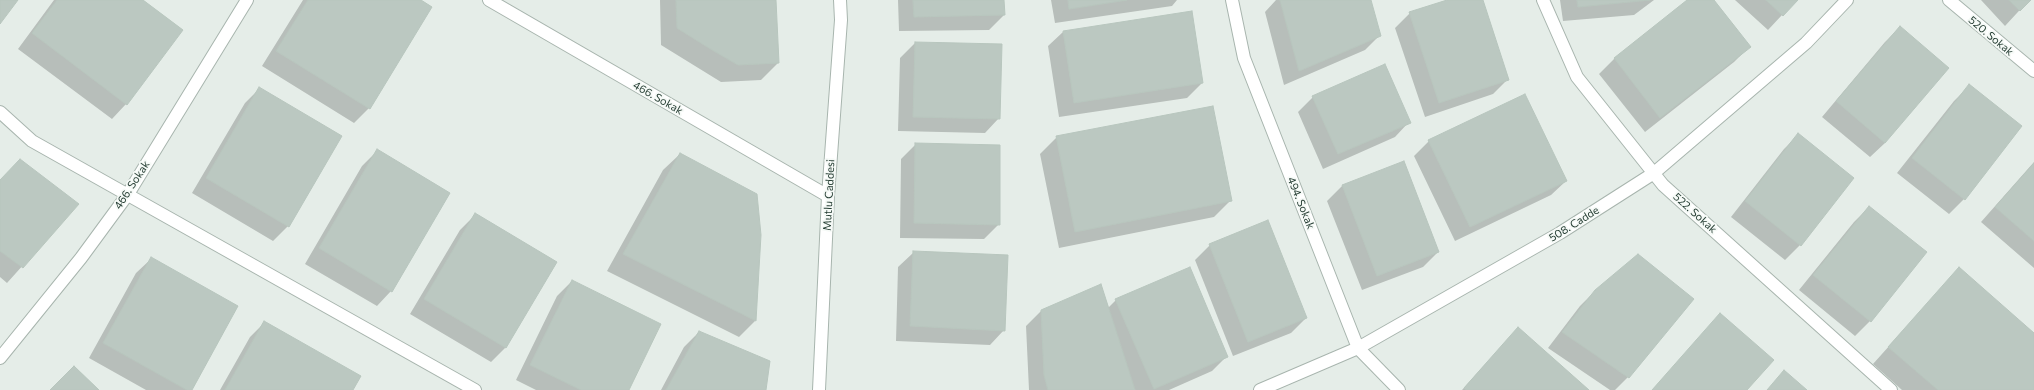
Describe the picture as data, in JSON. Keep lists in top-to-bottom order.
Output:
{
  "streets": {
    "street": [
      "520. Sokak",
      "466. Sokak",
      "Mutlu Caddesi",
      "494. Sokak",
      "522. Sokak",
      "508. Cadde"
    ]
  },
  "crossings": [
    ["466. Sokak", "Mutlu Caddesi"],
    ["494. Sokak", "508. Cadde"],
    ["522. Sokak", "508. Cadde"]
  ]
}
